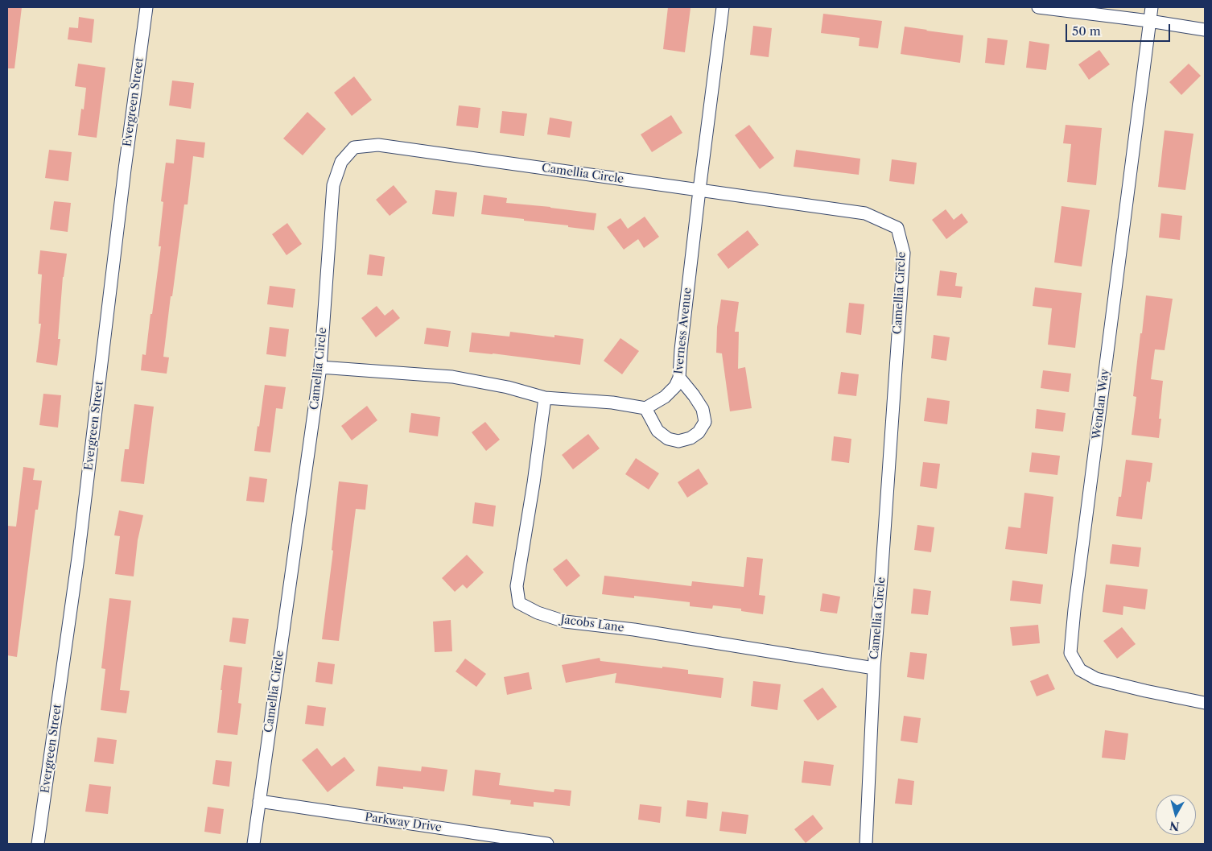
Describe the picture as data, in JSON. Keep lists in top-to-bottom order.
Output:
{
  "streets": {
    "street": [
      "Evergreen Street",
      "Camellia Circle",
      "Iverness Avenue",
      "Wendan Way",
      "Jacobs Lane",
      "Parkway Drive"
    ]
  },
  "crossings": [
    ["Camellia Circle", "Iverness Avenue"],
    ["Camellia Circle", "Jacobs Lane"],
    ["Camellia Circle", "Parkway Drive"]
  ],
  "scale_bar": "50 m",
  "north": "bottom"
}
